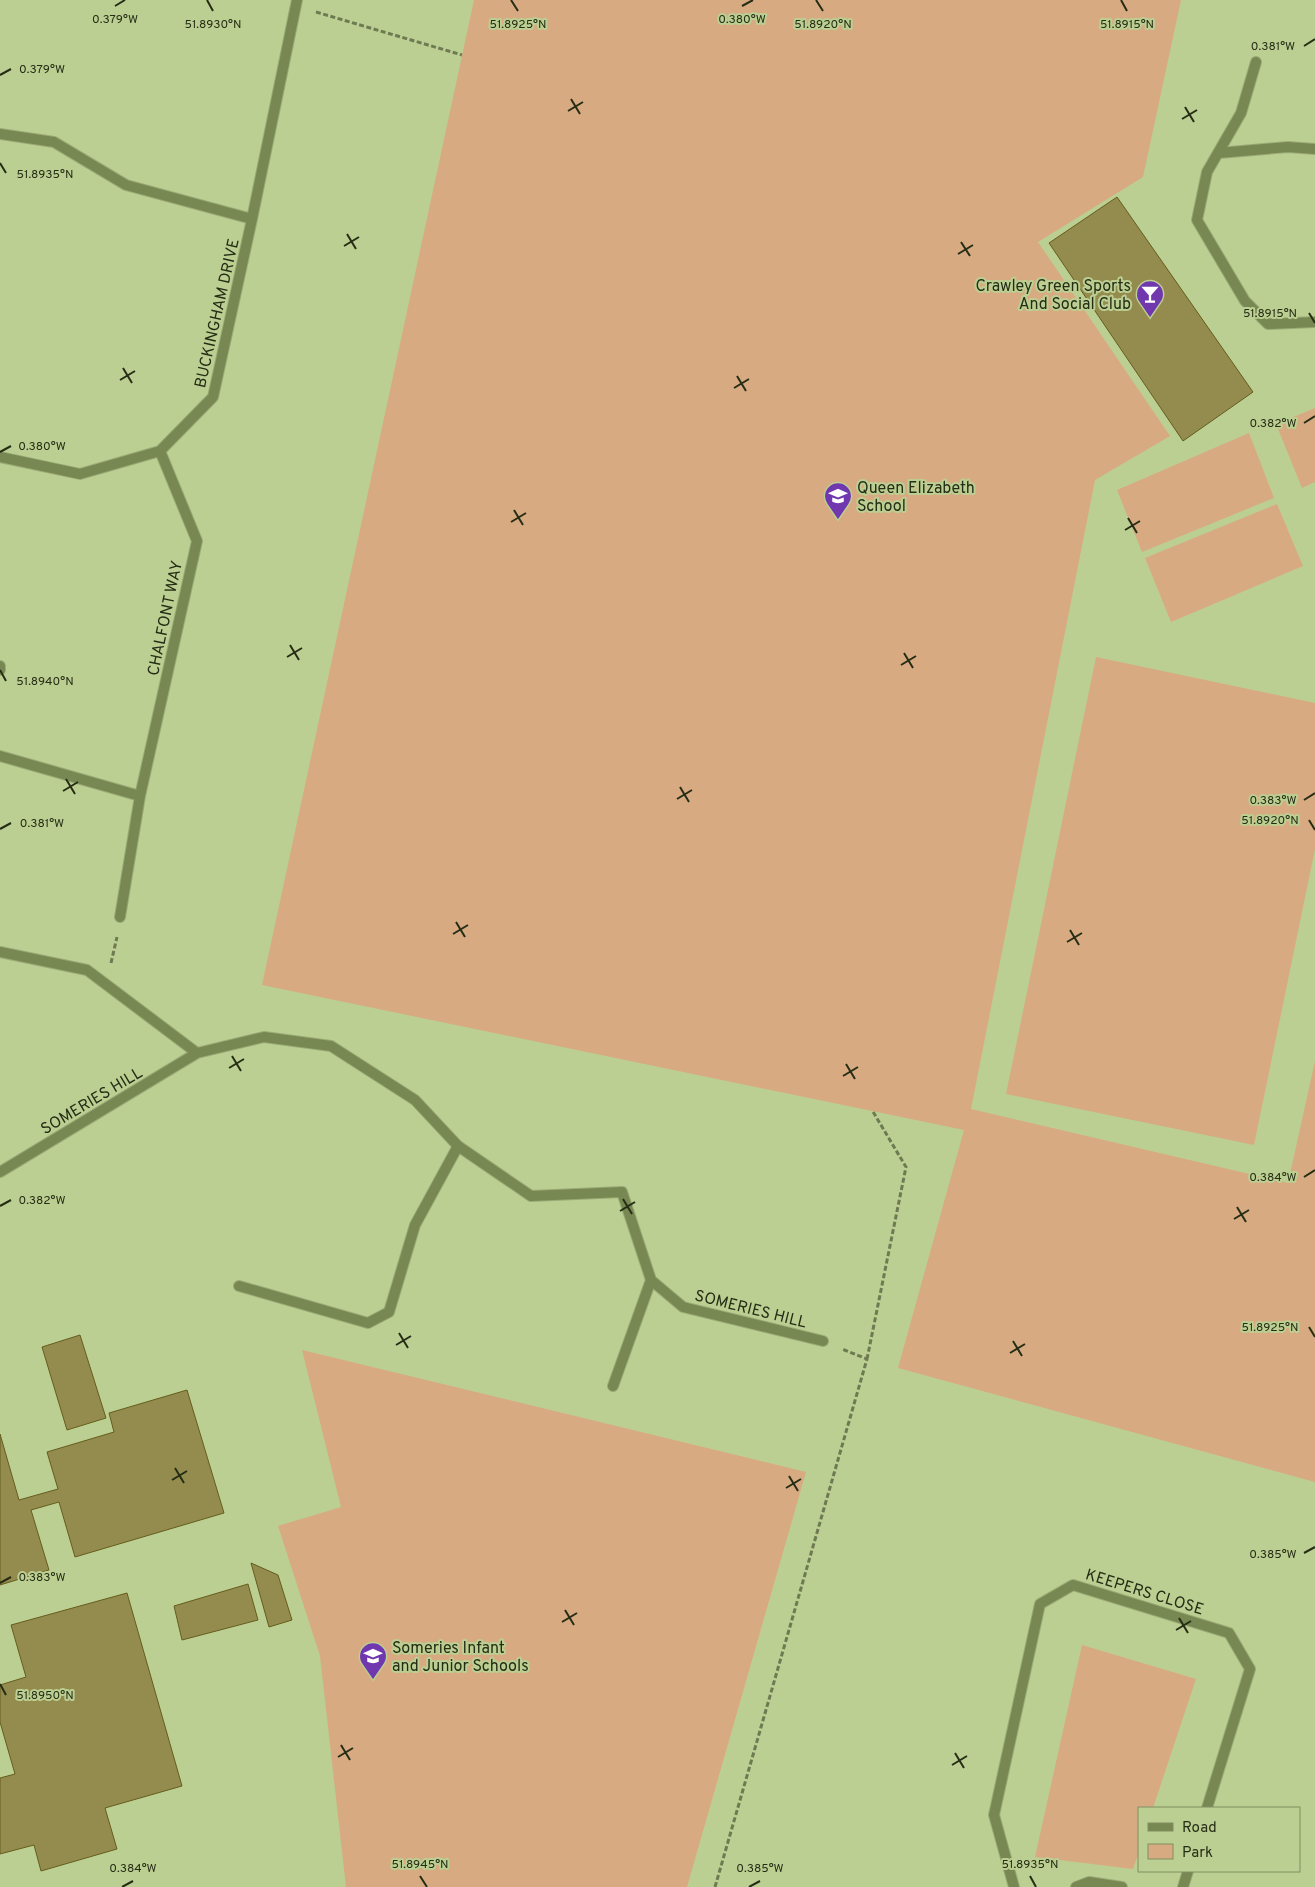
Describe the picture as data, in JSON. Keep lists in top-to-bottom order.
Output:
{
  "streets": {
    "street": [
      "BUCKINGHAM DRIVE",
      "CHALFONT WAY",
      "SOMERIES HILL",
      "KEEPERS CLOSE"
    ]
  },
  "crossings": [
    ["BUCKINGHAM DRIVE", "CHALFONT WAY"]
  ],
  "places": {
    "bar": ["Crawley Green Sports And Social Club"],
    "school or university": ["Queen Elizabeth School", "Someries Infant and Junior Schools"]
  },
  "legend": ["Road", "Park"],
  "coordinates": [
    "0.379°W",
    "0.380°W",
    "51.8930°N",
    "51.8925°N",
    "51.8920°N",
    "51.8915°N",
    "0.381°W",
    "51.8935°N",
    "0.382°W",
    "51.8940°N",
    "0.383°W",
    "0.384°W",
    "0.385°W",
    "51.8950°N",
    "51.8945°N"
  ]
}
